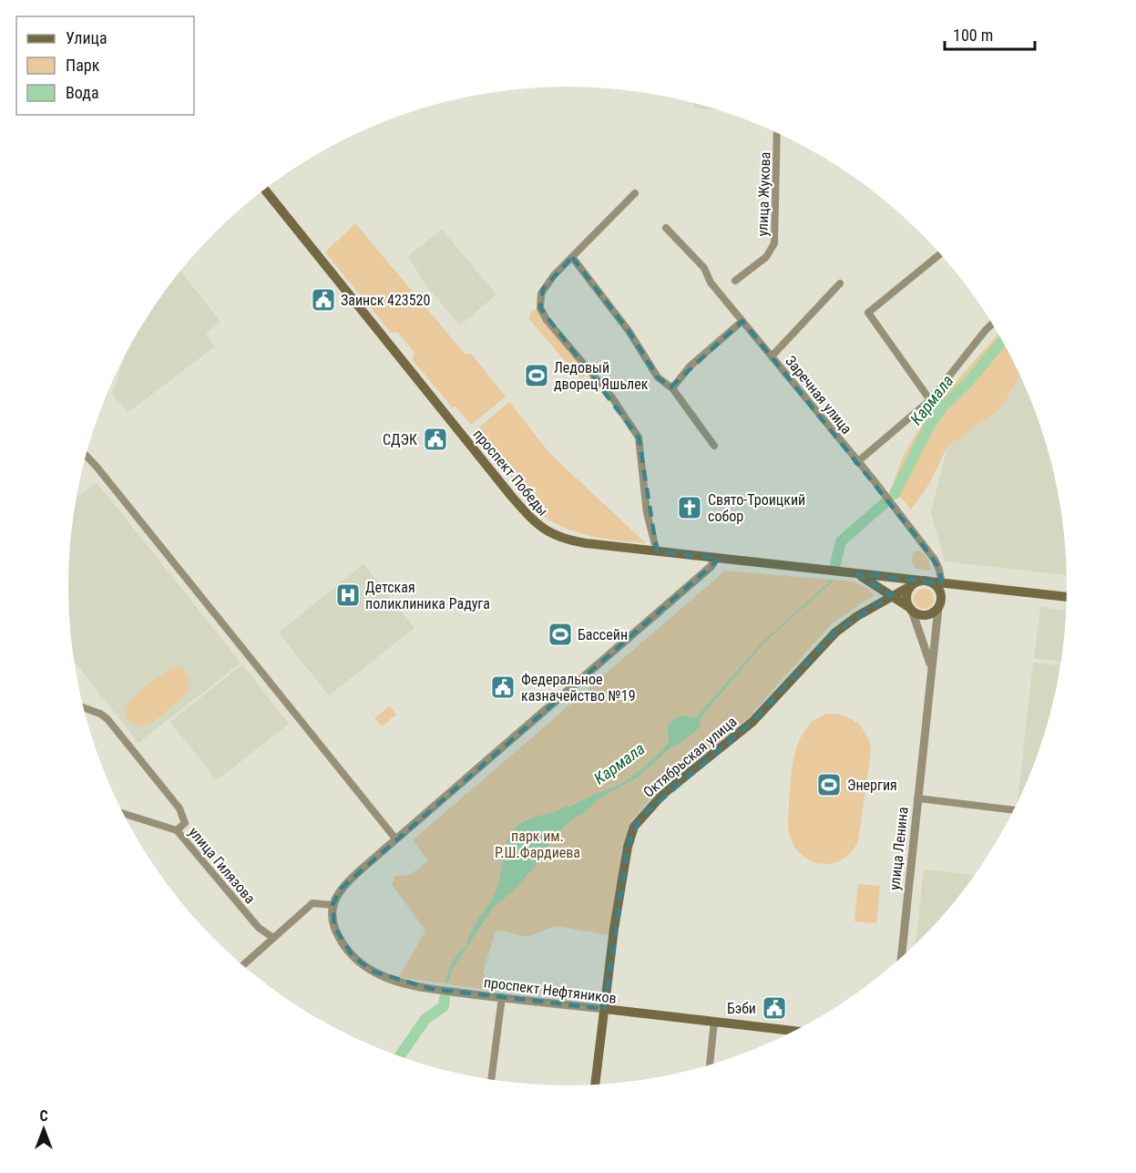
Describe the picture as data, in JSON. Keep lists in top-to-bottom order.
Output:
{
  "streets": {
    "main road": ["проспект Победы", "Октябрьская улица", "проспект Нефтяников"],
    "street": [
      "улица Жукова",
      "Заречная улица",
      "улица Ленина",
      "улица Гилязова"
    ]
  },
  "crossings": [
    ["Заречная улица", "проспект Победы"],
    ["проспект Победы", "Октябрьская улица"],
    ["проспект Победы", "улица Ленина"],
    ["Октябрьская улица", "улица Ленина"],
    ["Октябрьская улица", "проспект Нефтяников"]
  ],
  "water": ["Кармала"],
  "parks": ["парк им. Р.Ш.Фардиева"],
  "places": {
    "public building": [
      "Заинск 423520",
      "СДЭК",
      "Федеральное казначейство №19",
      "Бэби"
    ],
    "sports": ["Ледовый дворец Яшьлек", "Бассейн", "Энергия"],
    "church": ["Свято-Троицкий собор"],
    "hospital": ["Детская поликлиника Радуга"]
  },
  "legend": ["Улица", "Парк", "Вода"],
  "scale_bar": "100 m",
  "north": "top"
}
